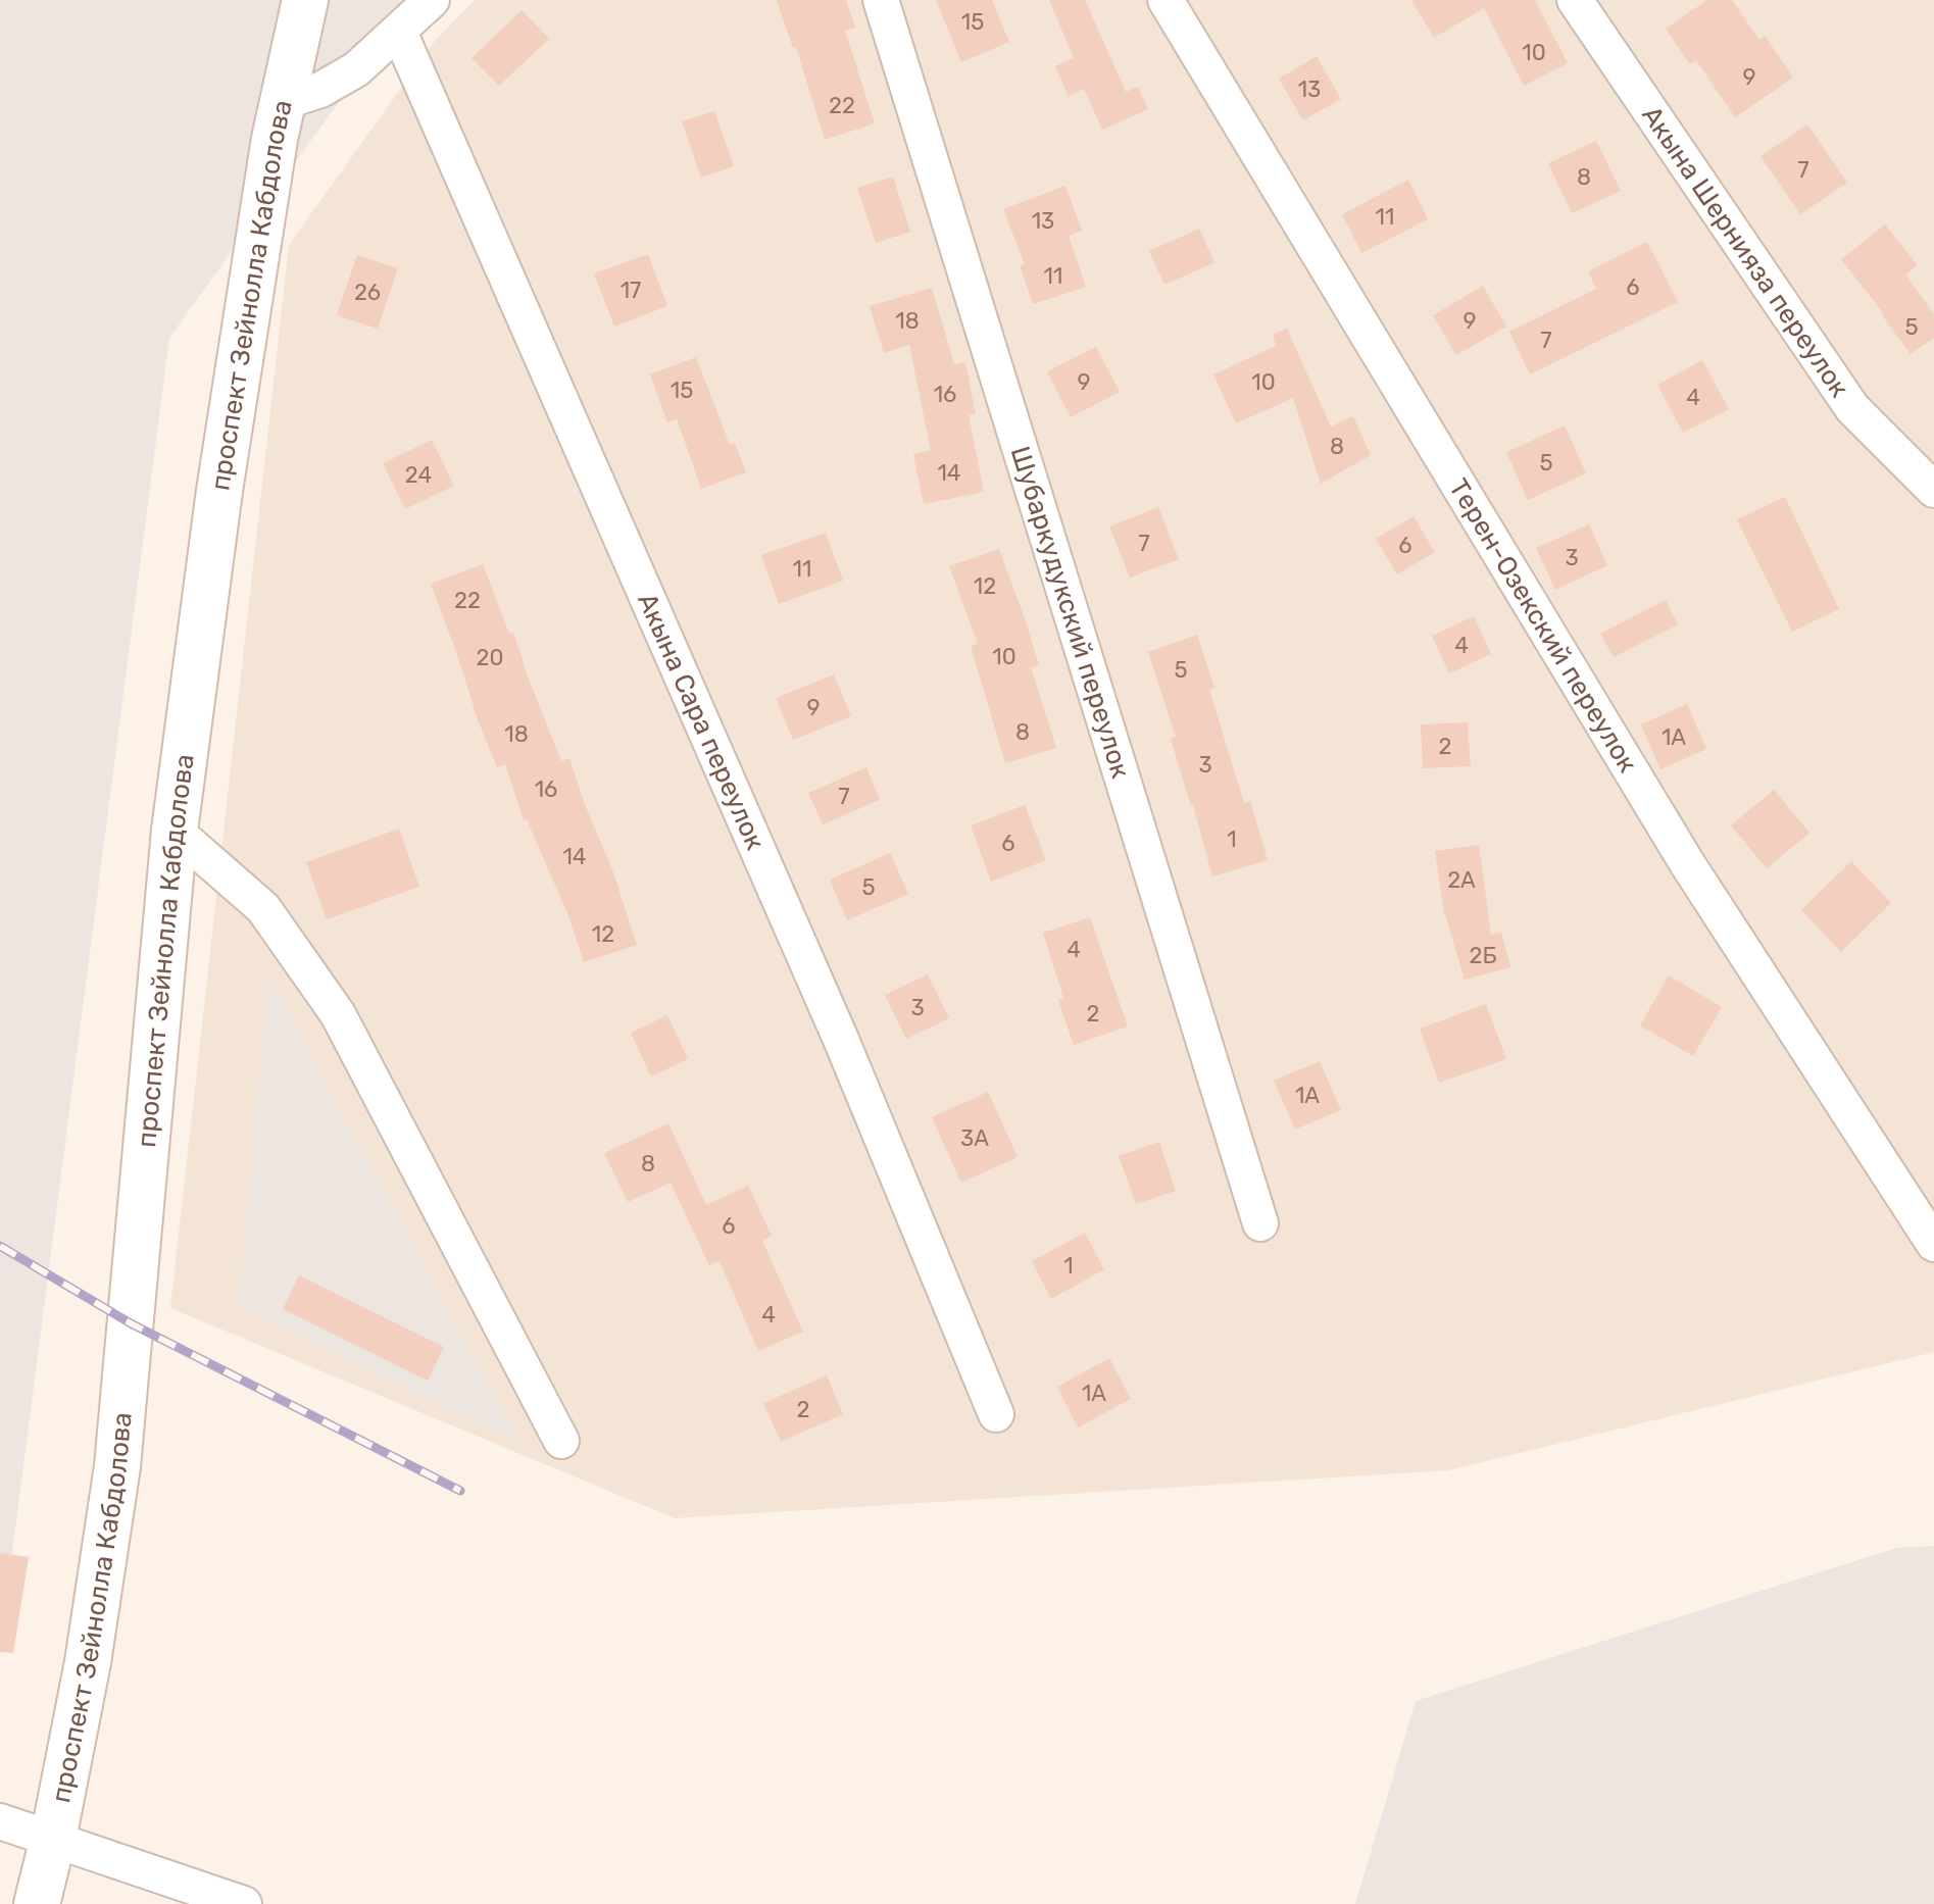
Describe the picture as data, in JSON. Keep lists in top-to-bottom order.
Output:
{
  "streets": {
    "main road": ["проспект Зейнолла Кабдолова"],
    "street": [
      "Акына Шернияза переулок",
      "Шубаркудукский переулок",
      "Терен-Озекский переулок",
      "Акына Сара переулок"
    ]
  },
  "house_numbers": [
    "15",
    "10",
    "9",
    "13",
    "22",
    "7",
    "8",
    "11",
    "13",
    "11",
    "6",
    "17",
    "26",
    "18",
    "9",
    "5",
    "7",
    "9",
    "10",
    "15",
    "16",
    "4",
    "8",
    "5",
    "14",
    "24",
    "7",
    "6",
    "3",
    "11",
    "12",
    "22",
    "4",
    "10",
    "20",
    "5",
    "9",
    "8",
    "18",
    "1А",
    "2",
    "3",
    "16",
    "7",
    "1",
    "6",
    "14",
    "2А",
    "5",
    "12",
    "4",
    "2Б",
    "3",
    "2",
    "1А",
    "3А",
    "8",
    "6",
    "1",
    "4",
    "1А",
    "2"
  ]
}
